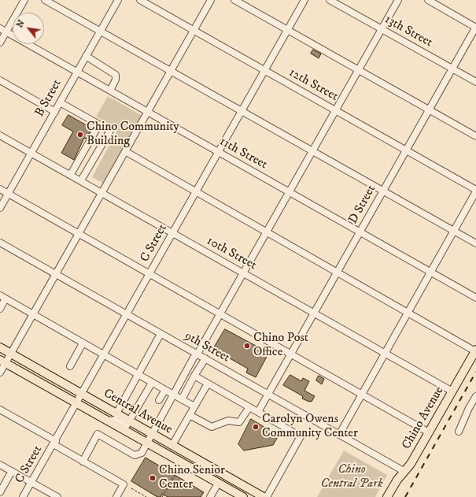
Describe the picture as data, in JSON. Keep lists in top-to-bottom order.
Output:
{
  "streets": {
    "main road": ["Central Avenue", "Chino Avenue"],
    "street": [
      "13th Street",
      "12th Street",
      "B Street",
      "11th Street",
      "D Street",
      "C Street",
      "10th Street",
      "9th Street"
    ]
  },
  "crossings": [
    ["13th Street", "D Street"],
    ["12th Street", "D Street"],
    ["12th Street", "C Street"],
    ["B Street", "11th Street"],
    ["B Street", "10th Street"],
    ["11th Street", "D Street"],
    ["11th Street", "C Street"],
    ["D Street", "10th Street"],
    ["D Street", "9th Street"],
    ["C Street", "10th Street"],
    ["C Street", "9th Street"],
    ["C Street", "Central Avenue"],
    ["10th Street", "Chino Avenue"],
    ["9th Street", "Chino Avenue"]
  ],
  "parks": ["Chino Central Park"],
  "places": [
    "Chino Community Building",
    "Chino Post Office",
    "Carolyn Owens Community Center",
    "Chino Senior Center"
  ],
  "north": "top left"
}
